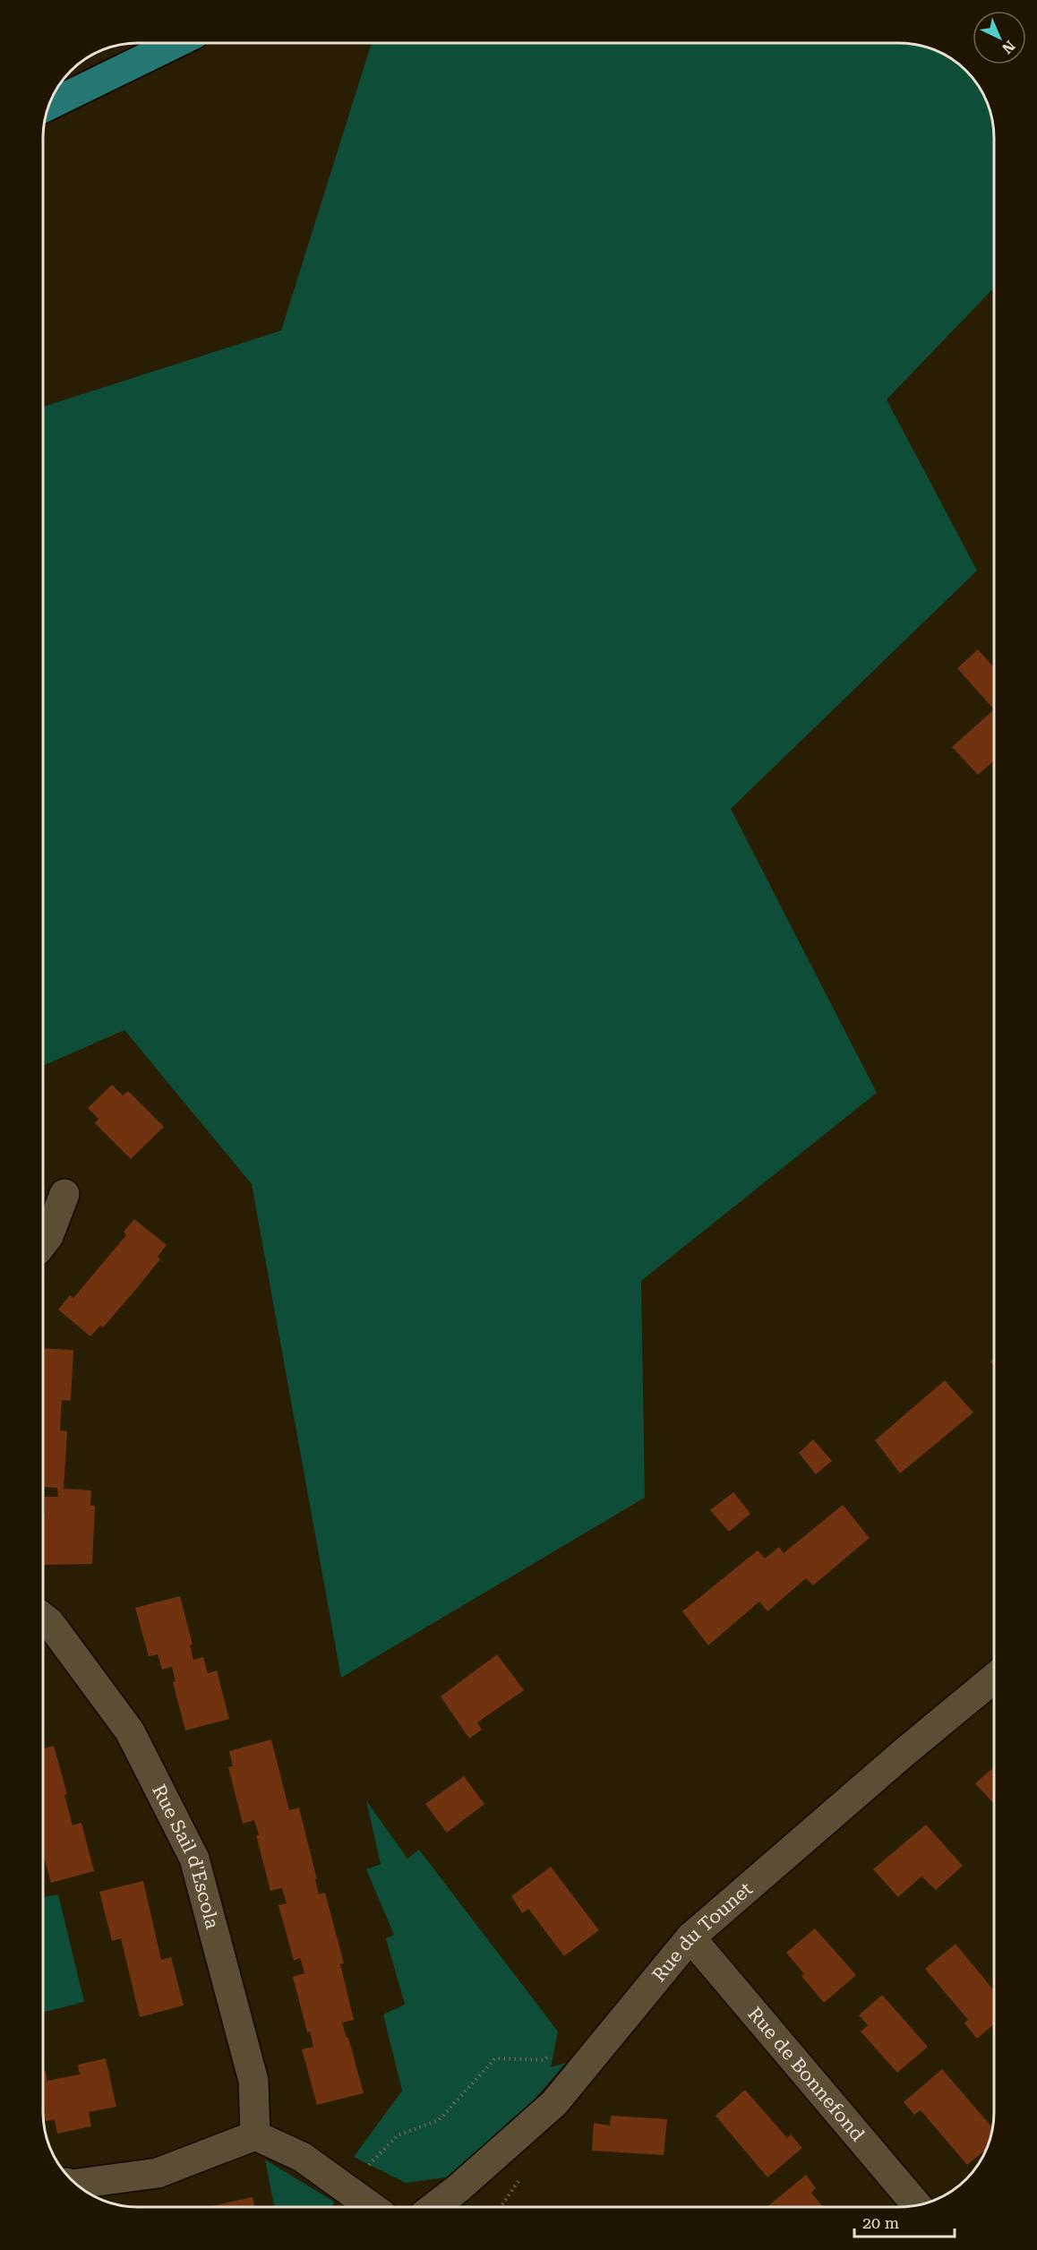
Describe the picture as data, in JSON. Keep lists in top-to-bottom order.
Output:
{
  "streets": {
    "street": ["Rue Sail d'Escola", "Rue du Tounet", "Rue de Bonnefond"]
  },
  "crossings": [
    ["Rue du Tounet", "Rue de Bonnefond"]
  ],
  "scale_bar": "20 m",
  "north": "bottom right"
}
